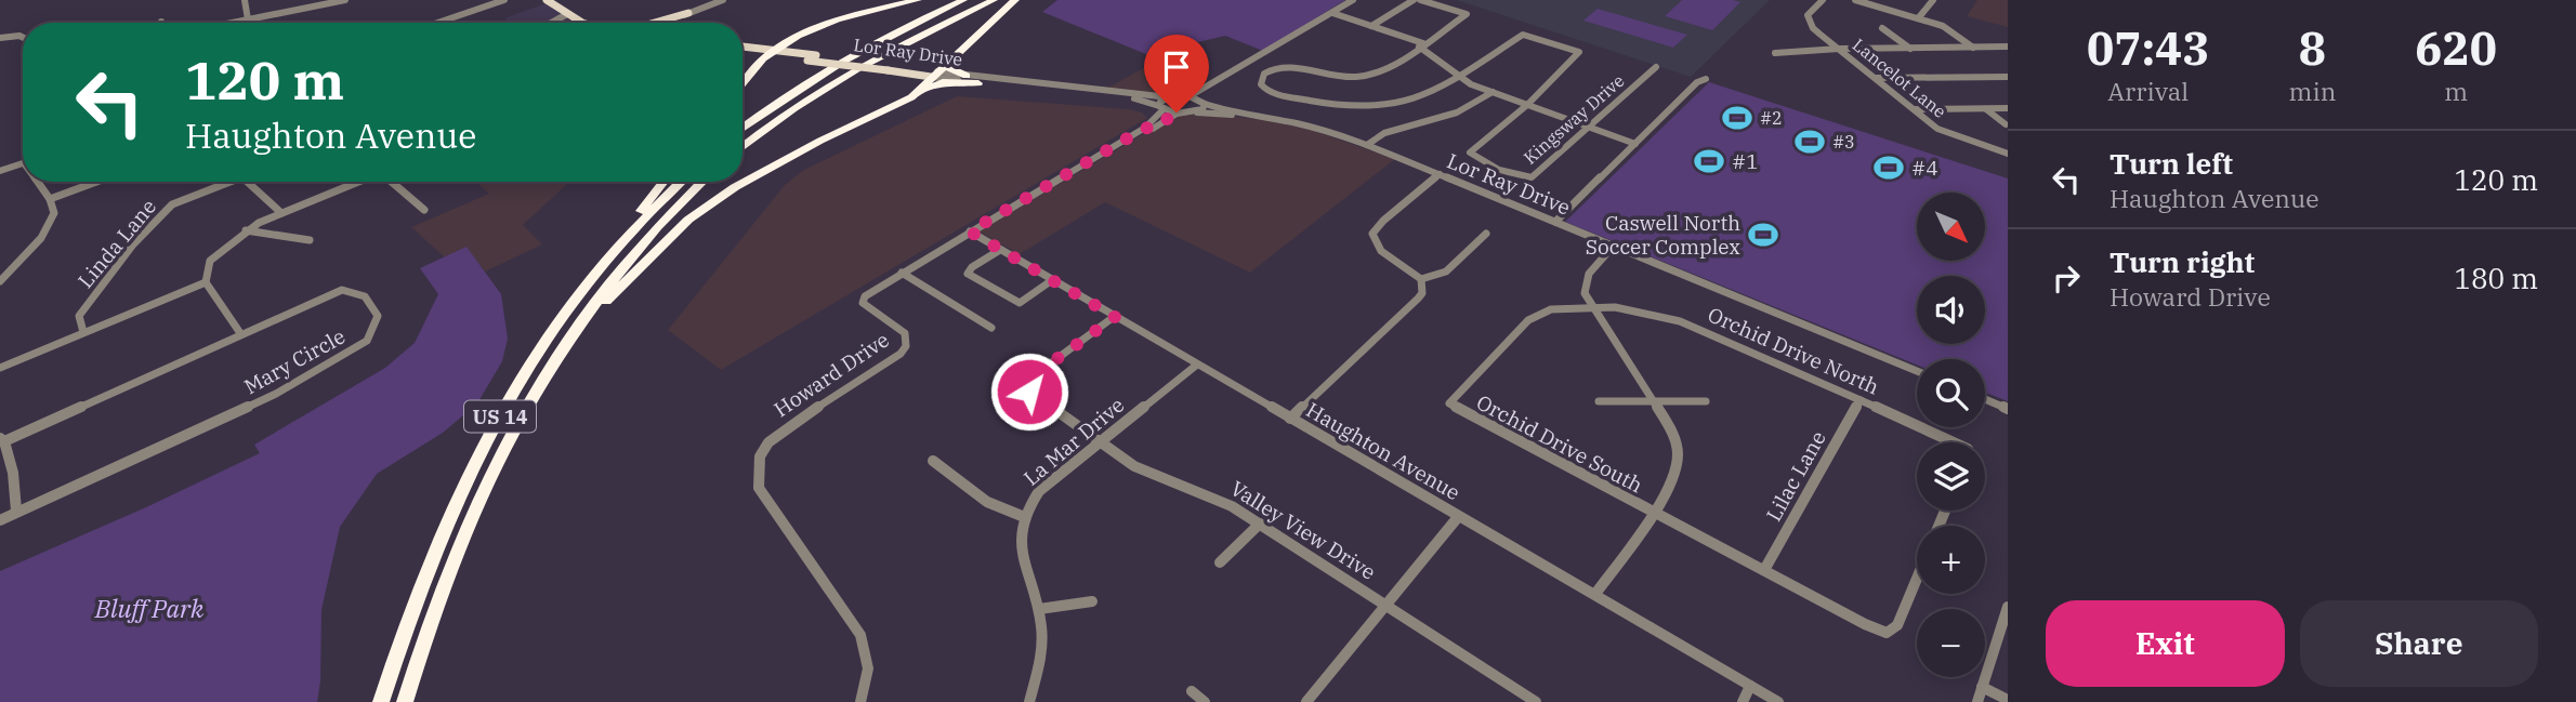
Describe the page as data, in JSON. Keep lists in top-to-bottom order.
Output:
{
  "streets": {
    "highway": ["US 14"],
    "main road": ["Lor Ray Drive"],
    "street": [
      "Lancelot Lane",
      "Kingsway Drive",
      "Linda Lane",
      "Orchid Drive North",
      "Mary Circle",
      "Howard Drive",
      "La Mar Drive",
      "Orchid Drive South",
      "Haughton Avenue",
      "Lilac Lane",
      "Valley View Drive"
    ]
  },
  "crossings": [
    ["Lor Ray Drive", "Howard Drive"],
    ["Orchid Drive North", "Orchid Drive South"],
    ["Orchid Drive North", "Lilac Lane"],
    ["Howard Drive", "Haughton Avenue"],
    ["La Mar Drive", "Haughton Avenue"],
    ["La Mar Drive", "Valley View Drive"],
    ["Haughton Avenue", "Valley View Drive"]
  ],
  "parks": ["Bluff Park"],
  "places": {
    "sports": [
      "#2",
      "#3",
      "#1",
      "#4",
      "Caswell North Soccer Complex"
    ]
  },
  "north": "bottom right",
  "page": {
    "eta": [
      "07:43",
      "Arrival",
      "8",
      "min",
      "620",
      "m"
    ],
    "turn": ["120 m", "Haughton Avenue"],
    "list": [
      {
        "name": "Turn left",
        "note": "Haughton Avenue",
        "value": "120 m"
      },
      {
        "name": "Turn right",
        "note": "Howard Drive",
        "value": "180 m"
      }
    ],
    "map_buttons": ["+", "−"],
    "buttons": ["Exit", "Share"]
  }
}
